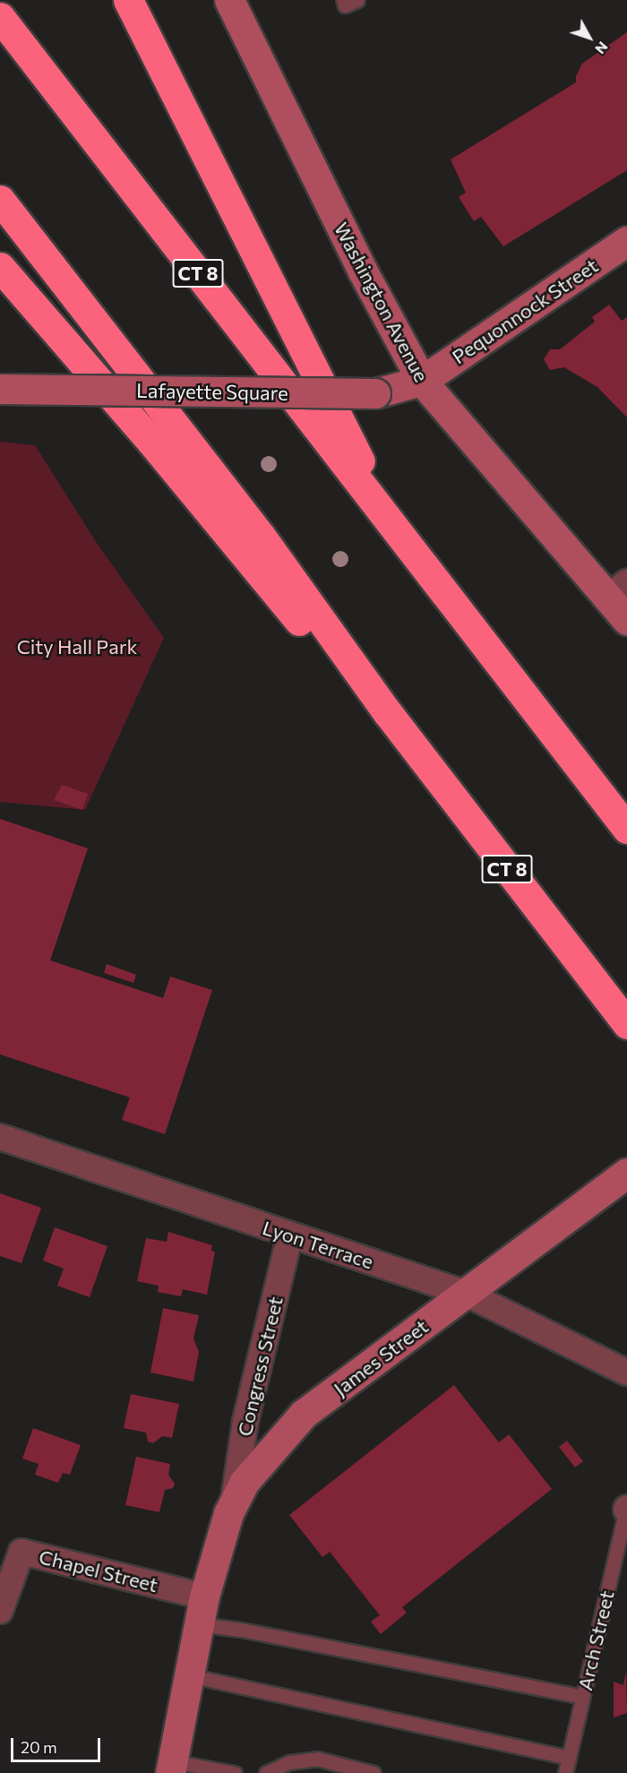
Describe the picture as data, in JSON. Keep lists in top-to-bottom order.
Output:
{
  "streets": {
    "highway": ["CT 8"],
    "main road": [
      "Washington Avenue",
      "Pequonnock Street",
      "Lafayette Square",
      "James Street"
    ],
    "street": ["Lyon Terrace", "Congress Street", "Chapel Street"],
    "lane": ["Arch Street"]
  },
  "crossings": [
    ["Washington Avenue", "Pequonnock Street"],
    ["Washington Avenue", "Lafayette Square"],
    ["Pequonnock Street", "Lafayette Square"],
    ["Lyon Terrace", "James Street"],
    ["Lyon Terrace", "Congress Street"],
    ["James Street", "Congress Street"],
    ["James Street", "Chapel Street"]
  ],
  "parks": ["City Hall Park"],
  "scale_bar": "20 m",
  "north": "bottom right"
}
